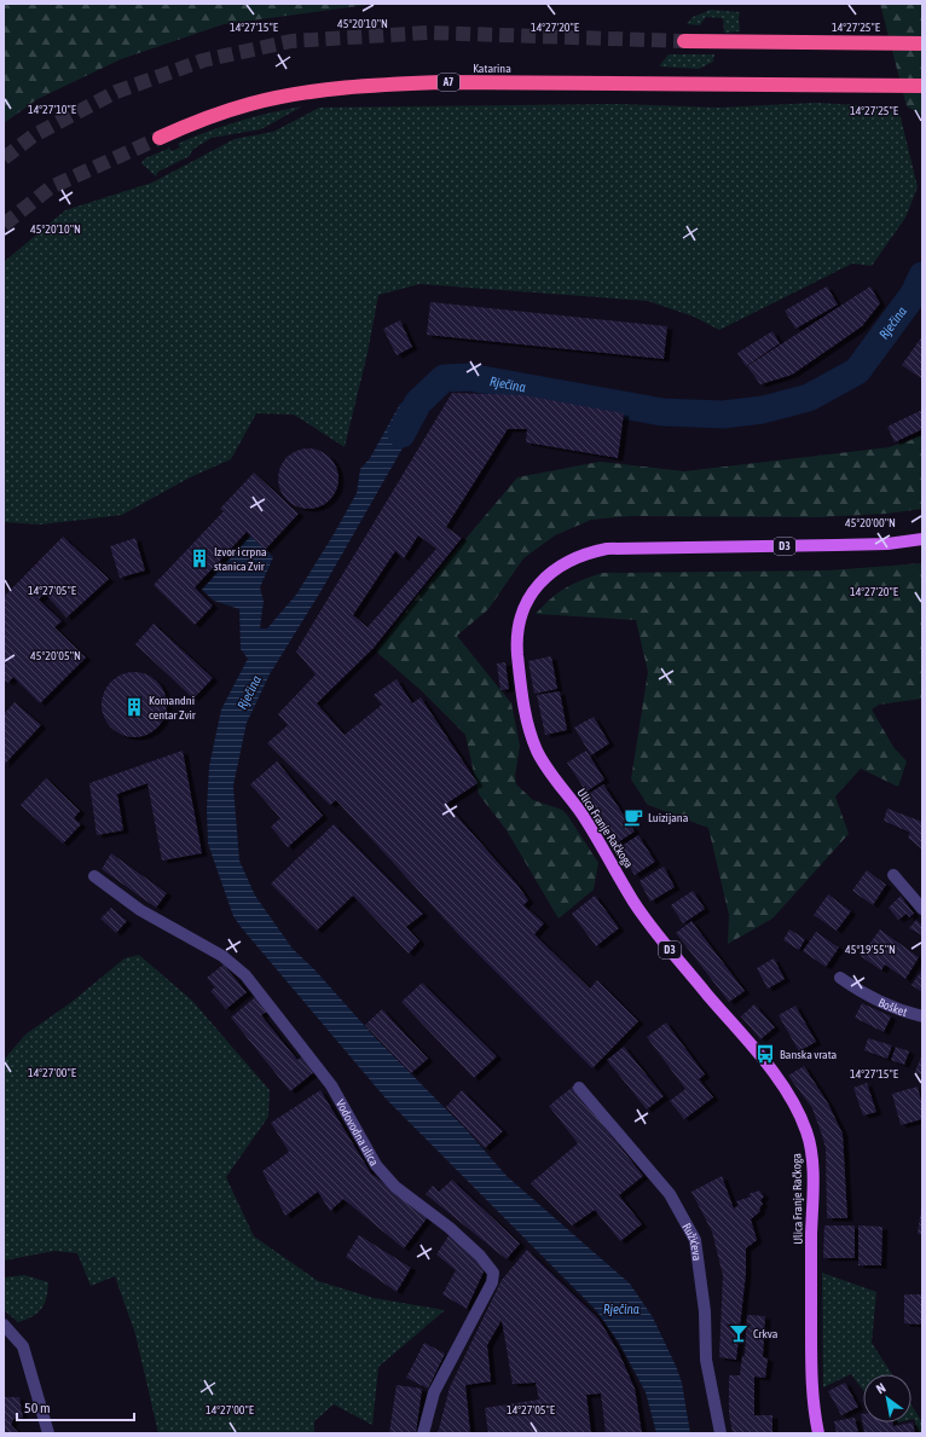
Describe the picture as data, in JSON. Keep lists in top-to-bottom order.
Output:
{
  "streets": {
    "highway": ["Katarina", "A7"],
    "main road": ["D3", "Ulica Franje Račkoga"],
    "street": ["Bošket", "Vodovodna ulica", "Ružićeva"]
  },
  "water": ["Rječina"],
  "places": {
    "building": ["Izvor i crpna stanica Zvir", "Komandni centar Zvir"],
    "cafe": ["Luizijana"],
    "bus stop": ["Banska vrata"],
    "bar": ["Crkva"]
  },
  "scale_bar": "50 m",
  "north": "top left",
  "coordinates": [
    "45°20'10\"N",
    "14°27'15\"E",
    "14°27'20\"E",
    "14°27'25\"E",
    "14°27'10\"E",
    "45°20'00\"N",
    "14°27'05\"E",
    "45°20'05\"N",
    "45°19'55\"N",
    "14°27'00\"E"
  ]
}
